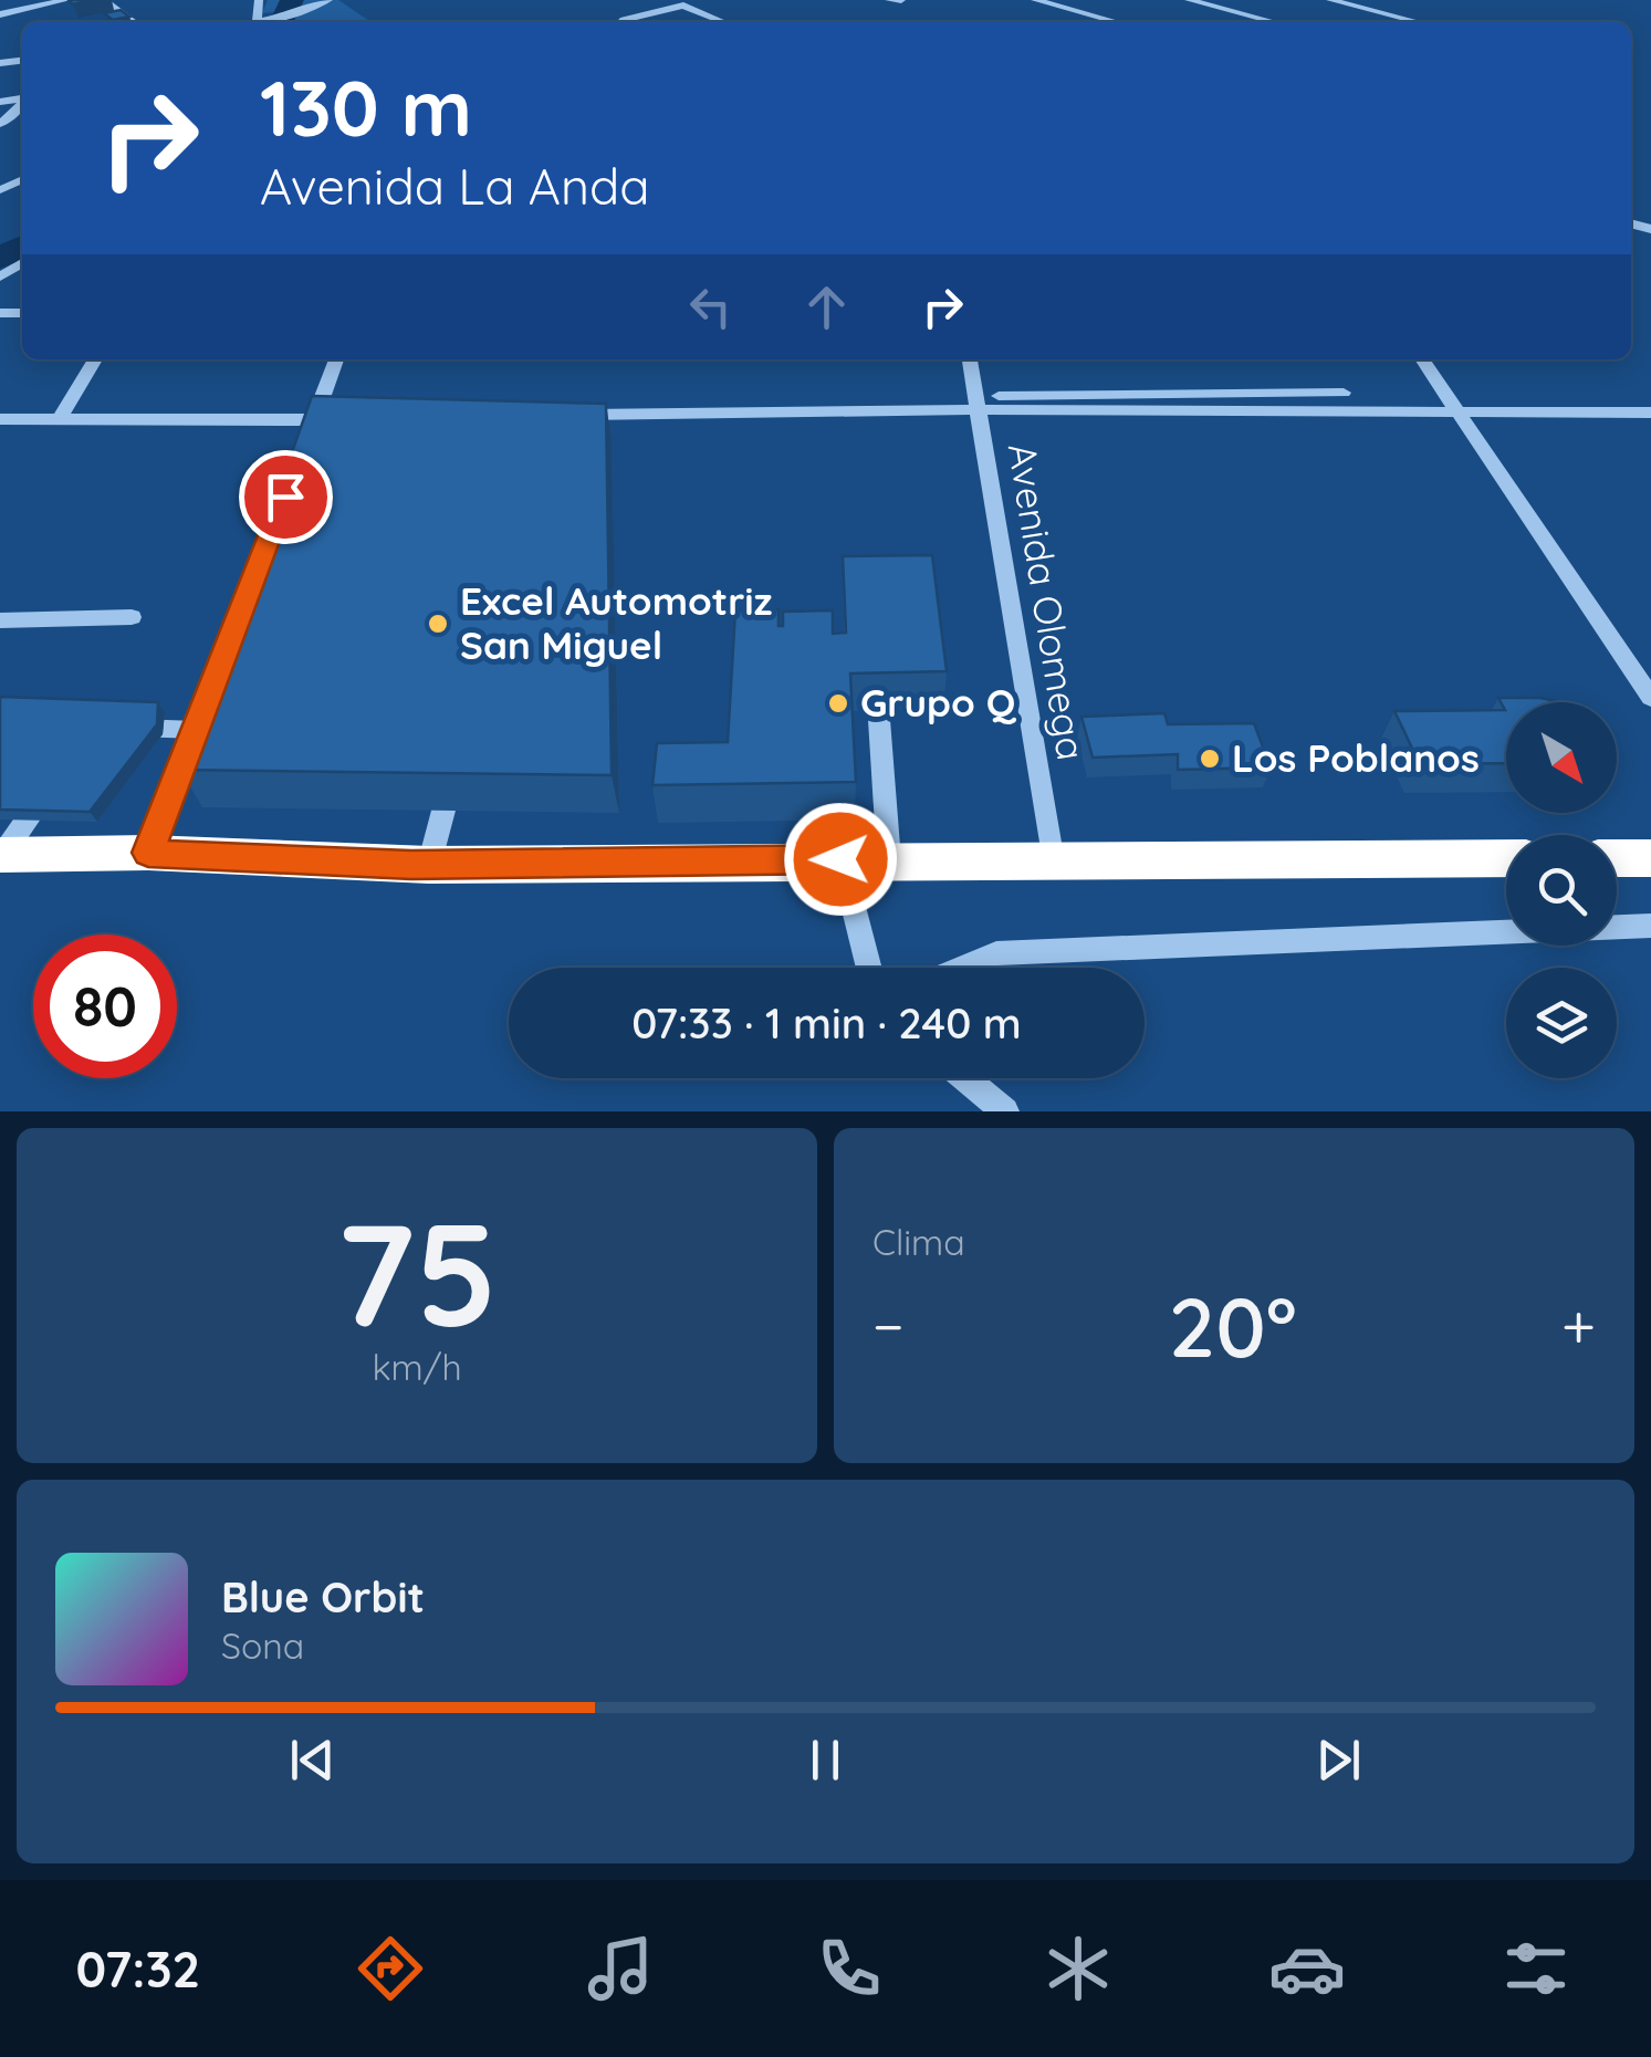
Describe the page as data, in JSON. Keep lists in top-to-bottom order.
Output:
{
  "streets": {
    "street": ["Avenida Olomega"]
  },
  "places": ["Excel Automotriz San Miguel", "Grupo Q", "Los Poblanos"],
  "north": "bottom right",
  "page": {
    "turn": ["130 m", "Avenida La Anda"],
    "limit": "80",
    "trip": "07:33 · 1 min · 240 m",
    "tile": [
      ["75", "km/h"],
      "Clima"
    ],
    "heat": ["−", "20°", "+"],
    "song": ["Blue Orbit", "Sona"],
    "tabs": "07:32"
  }
}
